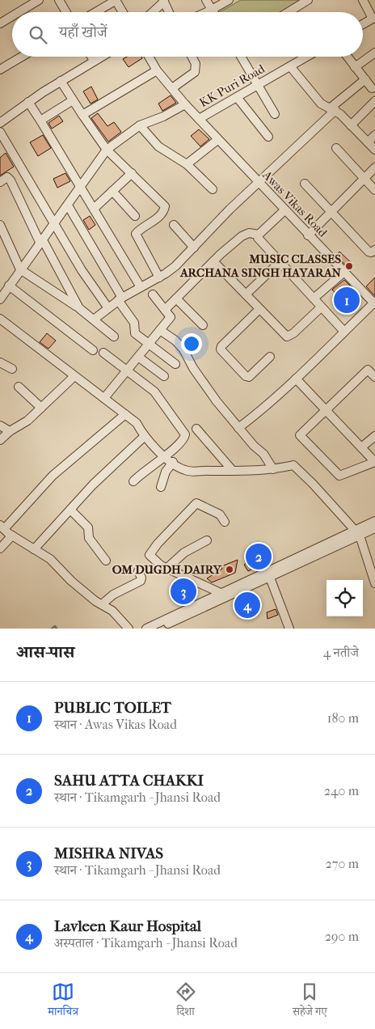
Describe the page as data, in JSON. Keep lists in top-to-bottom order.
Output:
{
  "streets": {
    "street": ["KK Puri Road", "Awas Vikas Road"]
  },
  "crossings": [
    ["KK Puri Road", "Awas Vikas Road"]
  ],
  "places": ["MUSIC CLASSES ARCHANA SINGH HAYARAN", "OM DUGDH DAIRY"],
  "page": {
    "search": "यहाँ खोजें",
    "pins": [
      "1",
      "2",
      "3",
      "4"
    ],
    "heading": ["आस-पास", "4 नतीजे"],
    "list": [
      {
        "mark": "1",
        "name": "PUBLIC TOILET",
        "note": "स्थान · Awas Vikas Road",
        "value": "180 m"
      },
      {
        "mark": "2",
        "name": "SAHU ATTA CHAKKI",
        "note": "स्थान · Tikamgarh - Jhansi Road",
        "value": "240 m"
      },
      {
        "mark": "3",
        "name": "MISHRA NIVAS",
        "note": "स्थान · Tikamgarh - Jhansi Road",
        "value": "270 m"
      },
      {
        "mark": "4",
        "name": "Lavleen Kaur Hospital",
        "note": "अस्पताल · Tikamgarh - Jhansi Road",
        "value": "290 m"
      }
    ],
    "nav": ["मानचित्र", "दिशा", "सहेजे गए"]
  }
}
